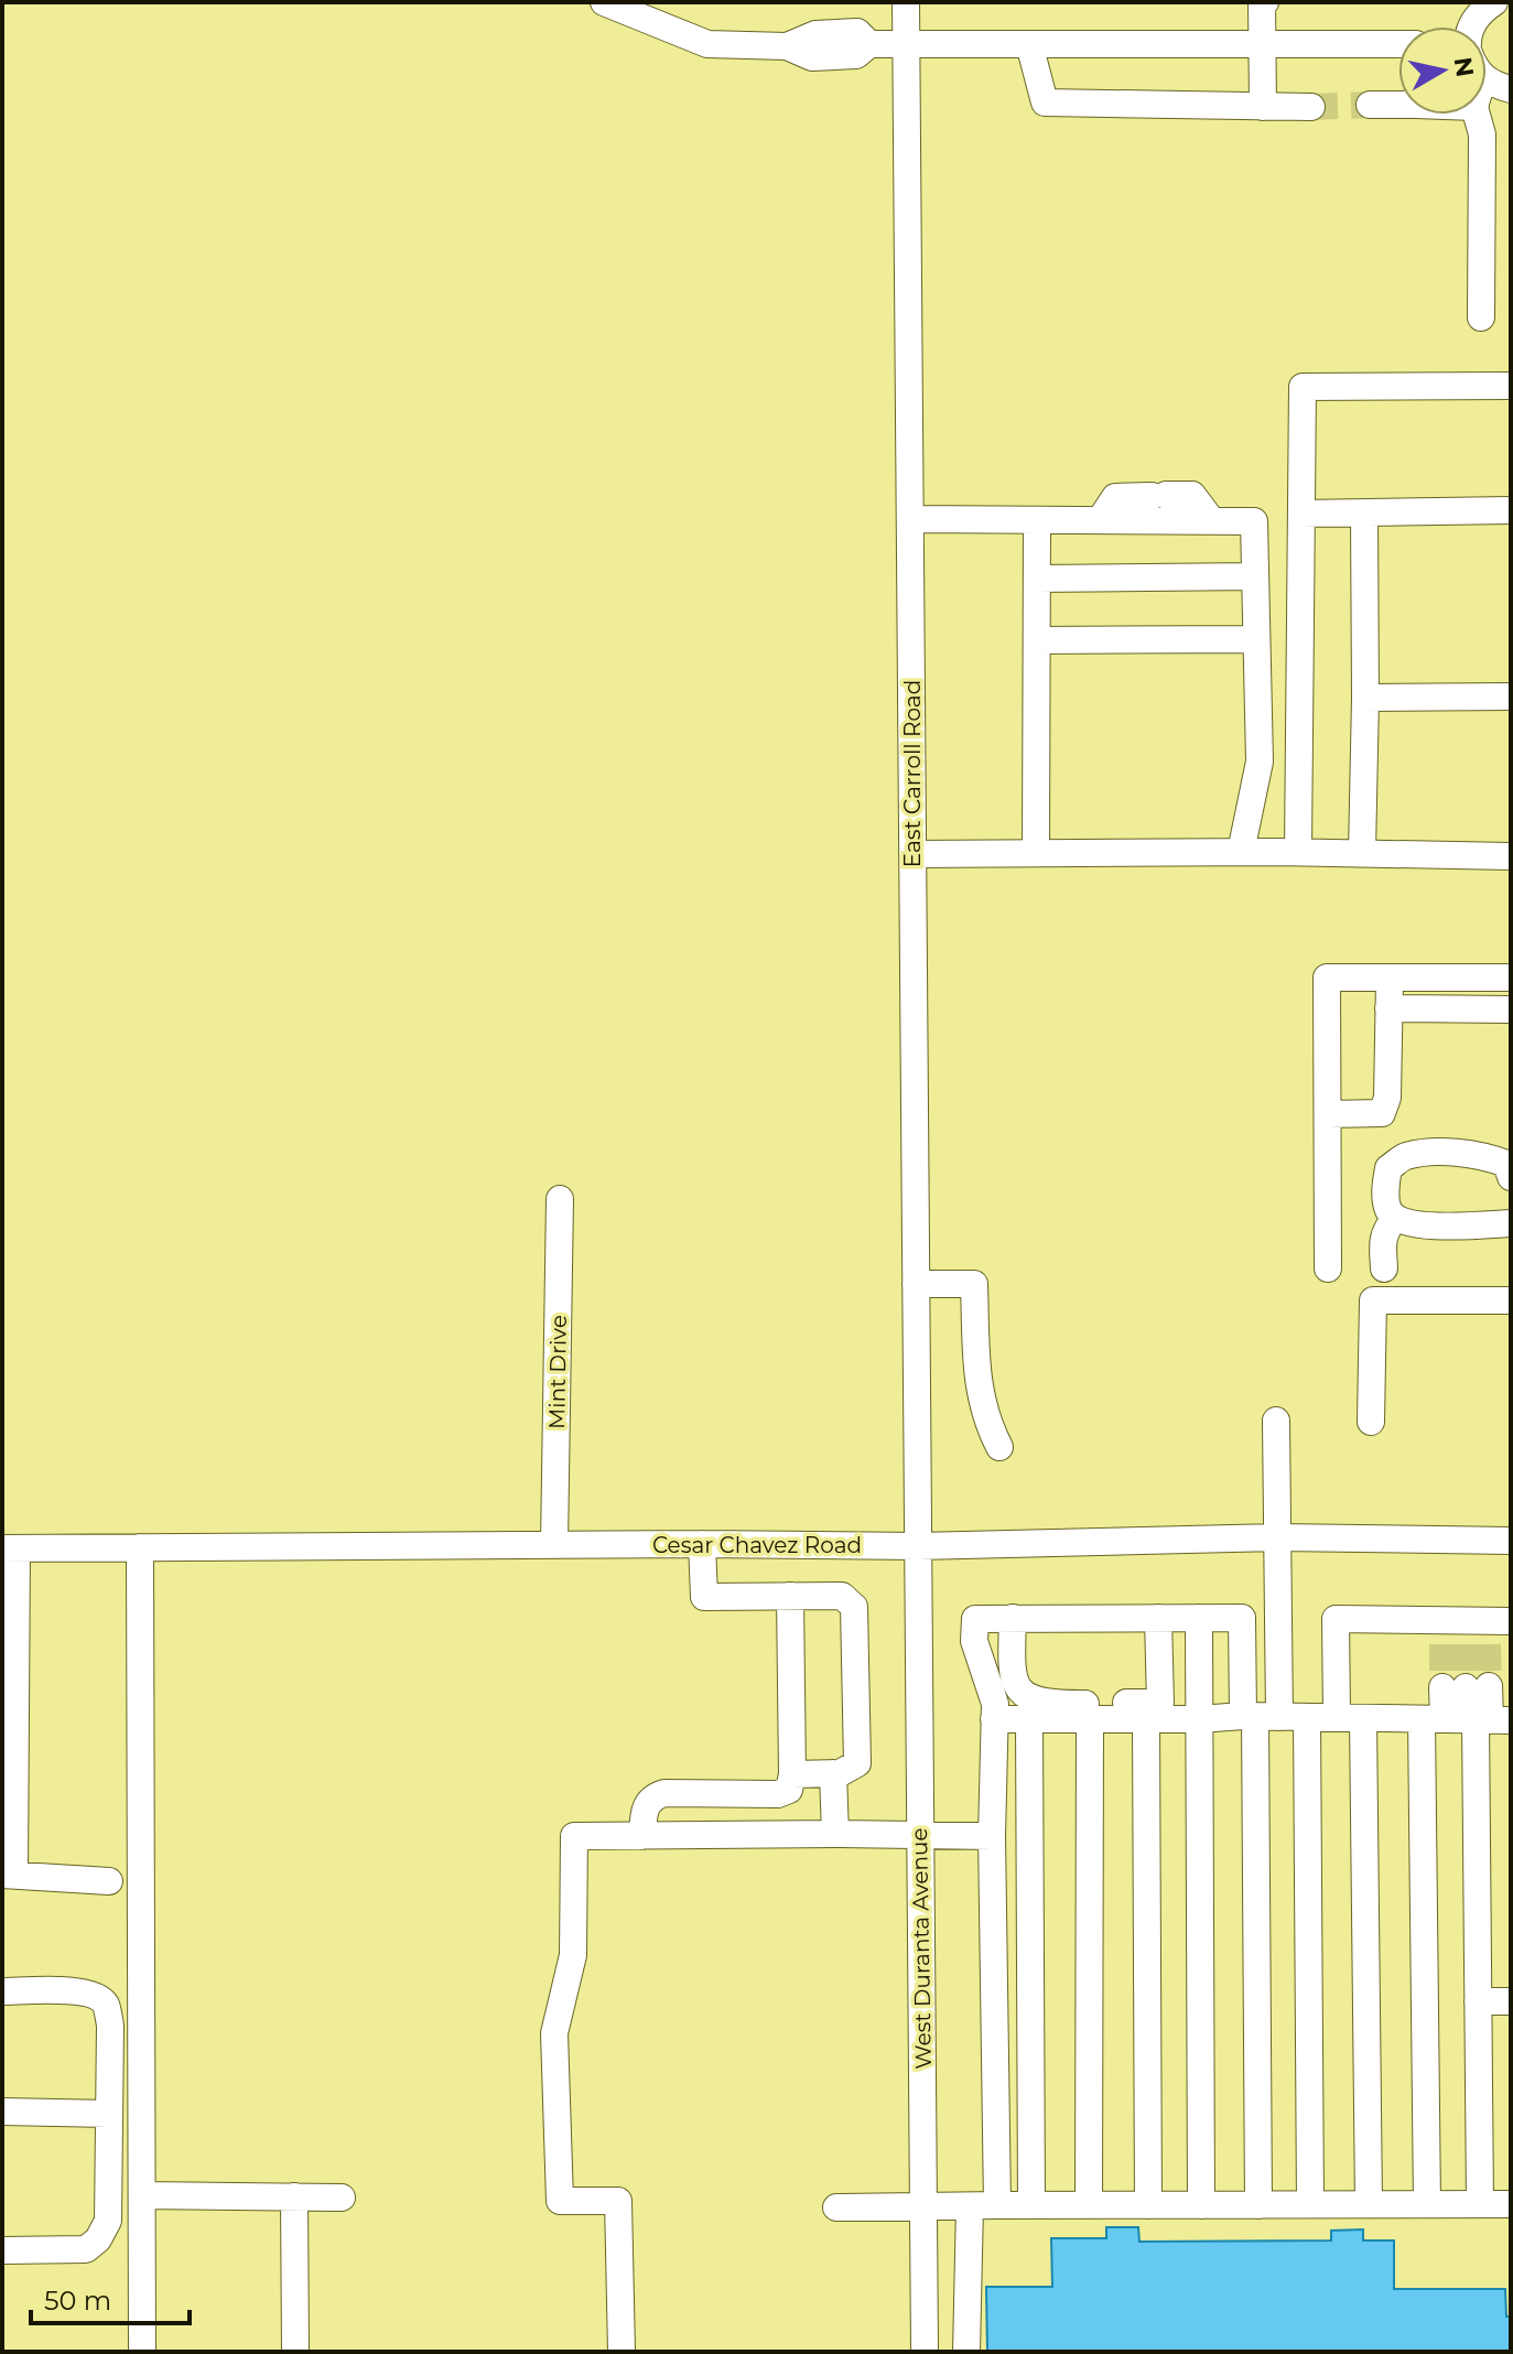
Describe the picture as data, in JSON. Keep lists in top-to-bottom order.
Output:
{
  "streets": {
    "street": [
      "East Carroll Road",
      "Mint Drive",
      "Cesar Chavez Road",
      "West Duranta Avenue"
    ]
  },
  "crossings": [
    ["East Carroll Road", "Cesar Chavez Road"],
    ["East Carroll Road", "West Duranta Avenue"],
    ["Mint Drive", "Cesar Chavez Road"],
    ["Cesar Chavez Road", "West Duranta Avenue"]
  ],
  "scale_bar": "50 m",
  "north": "right"
}
